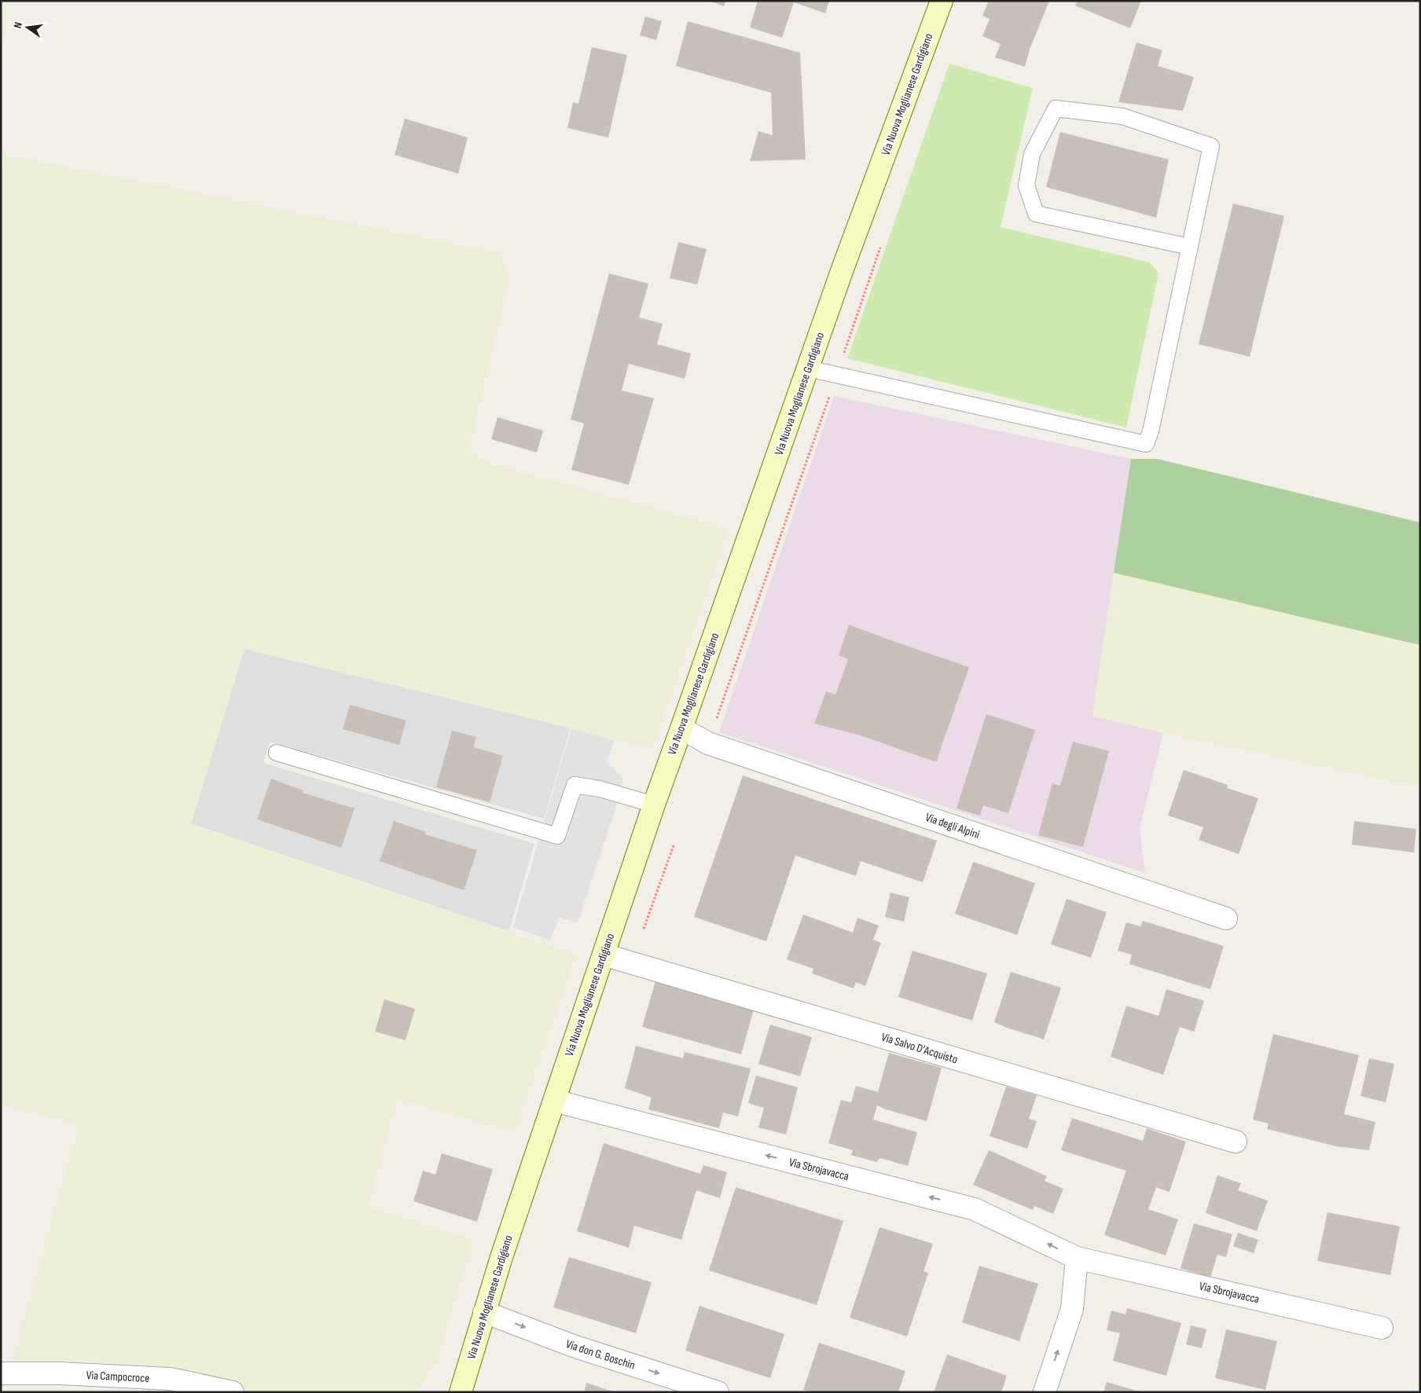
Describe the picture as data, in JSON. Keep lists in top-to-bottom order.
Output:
{
  "streets": {
    "main road": ["Via Nuova Moglianese Gardigiano"],
    "street": [
      "Via degli Alpini",
      "Via Salvo D'Acquisto",
      "Via Sbrojavacca",
      "Via don G. Boschin",
      "Via Campocroce"
    ]
  },
  "crossings": [
    ["Via Nuova Moglianese Gardigiano", "Via degli Alpini"],
    ["Via Nuova Moglianese Gardigiano", "Via Salvo D'Acquisto"],
    ["Via Nuova Moglianese Gardigiano", "Via Sbrojavacca"],
    ["Via Nuova Moglianese Gardigiano", "Via don G. Boschin"]
  ],
  "one_way": ["Via Sbrojavacca", "Via don G. Boschin"],
  "north": "left"
}
